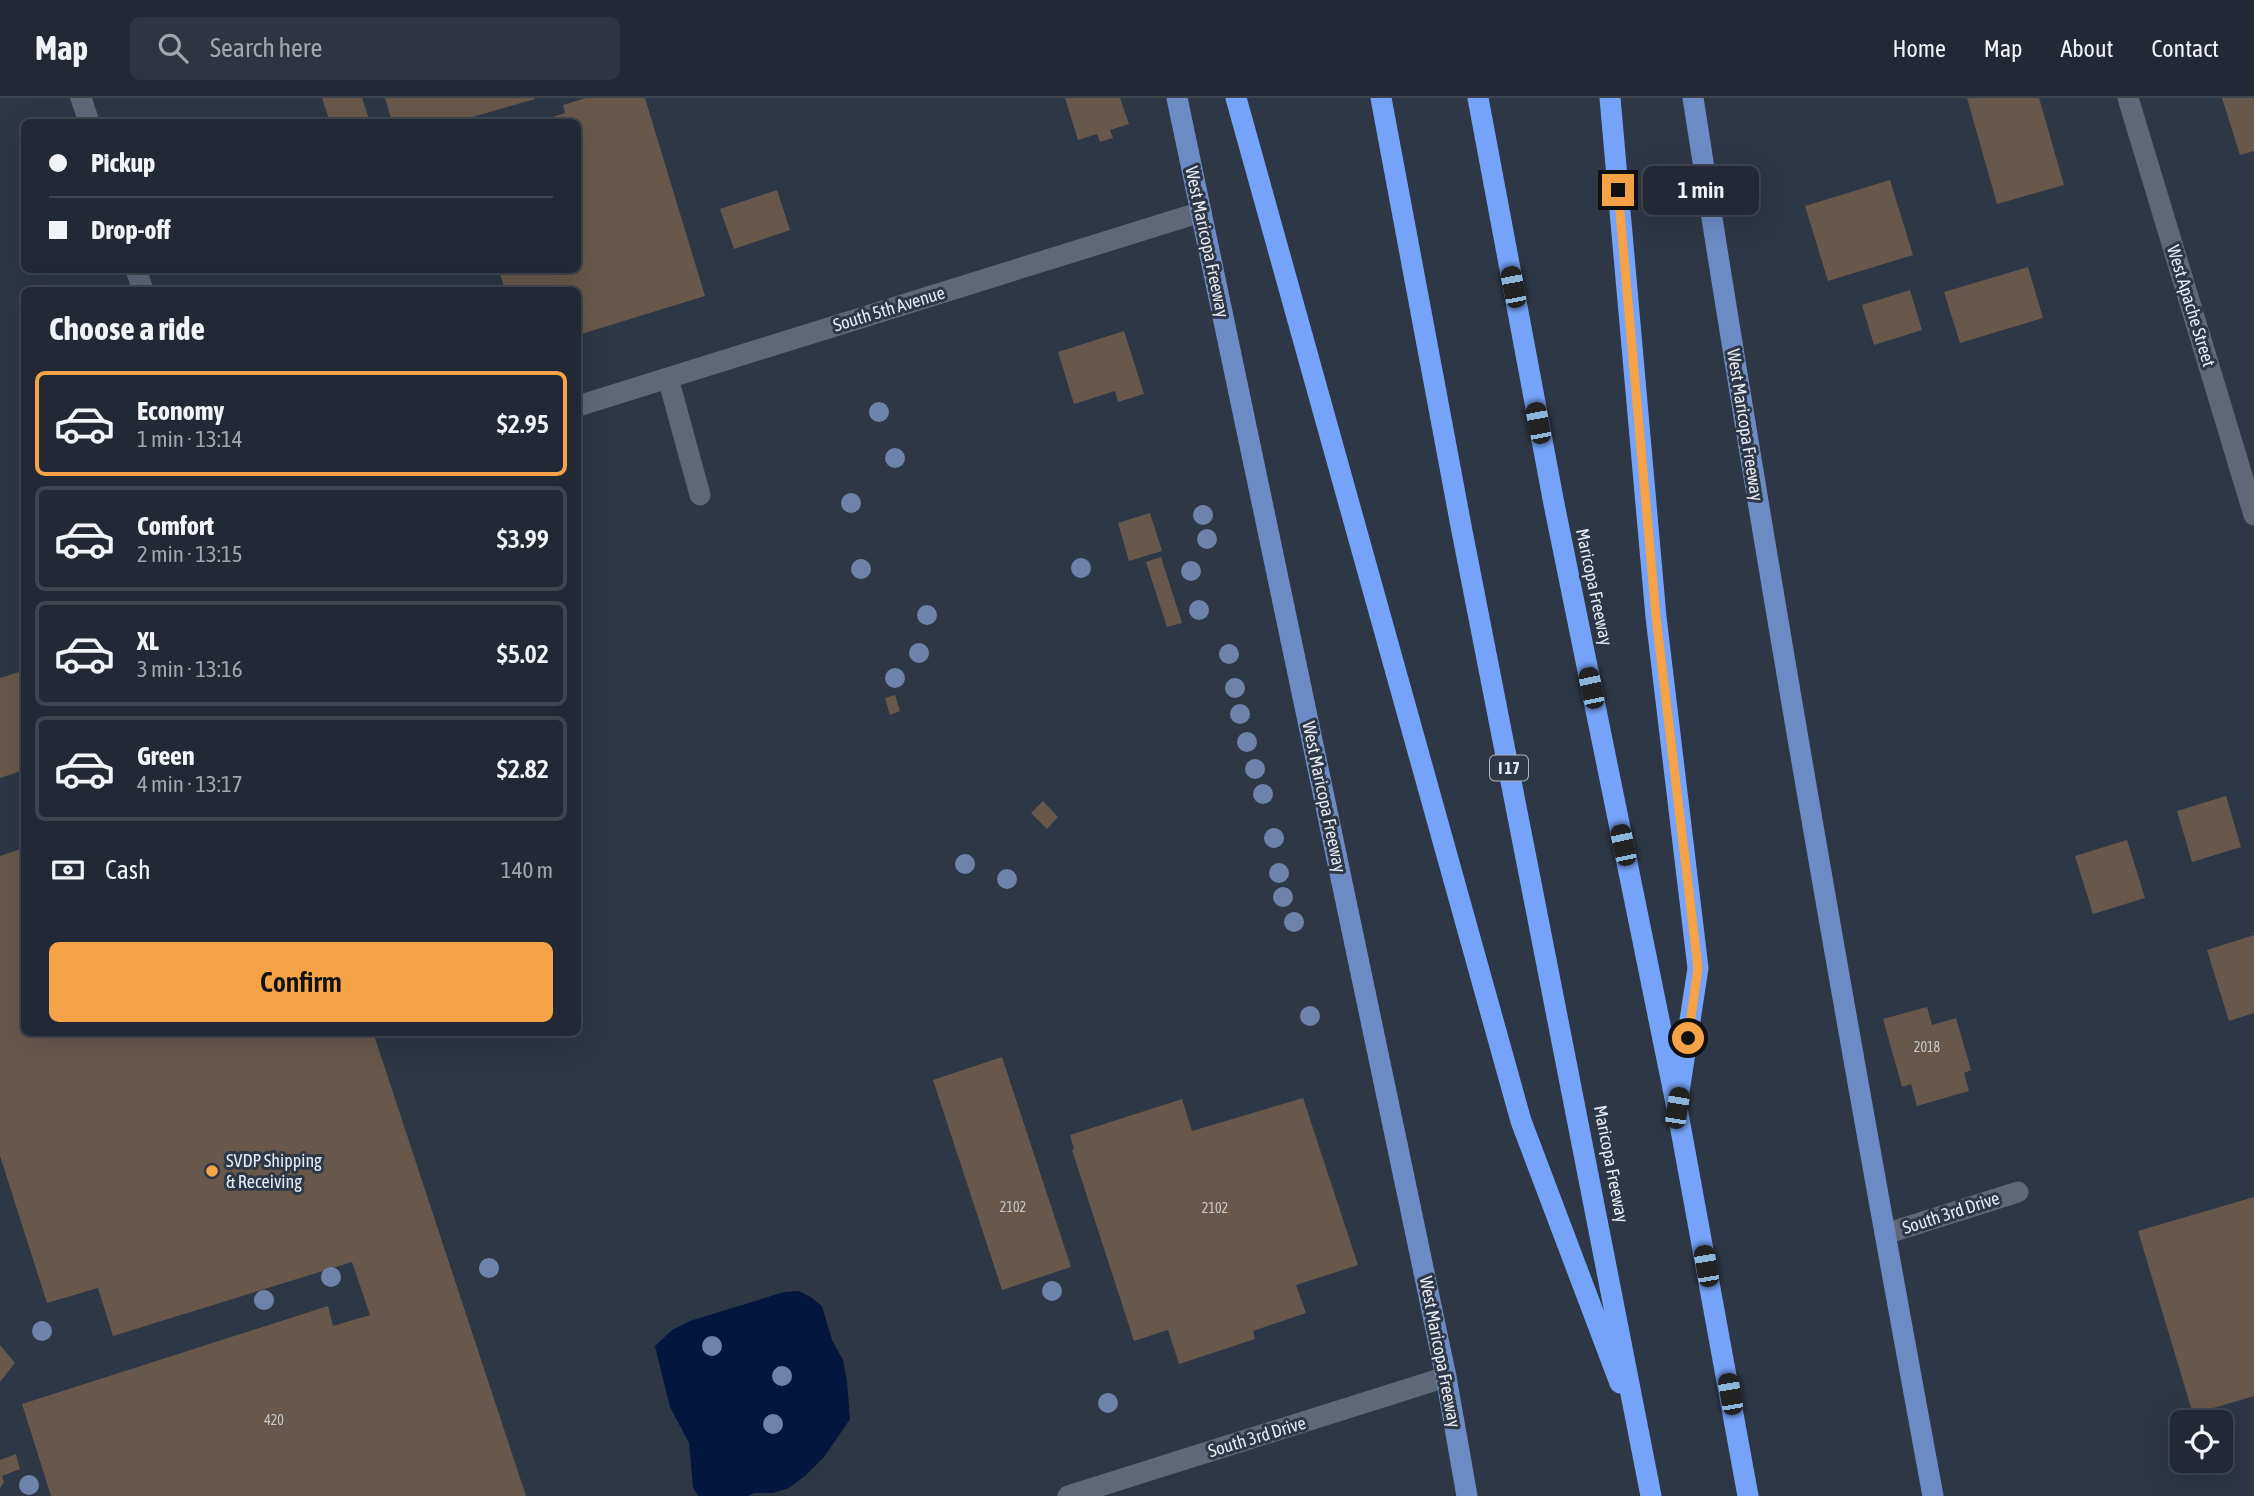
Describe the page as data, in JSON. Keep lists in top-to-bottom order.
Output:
{
  "streets": {
    "highway": ["Maricopa Freeway", "I 17"],
    "main road": ["West Maricopa Freeway"],
    "street": ["West Apache Street", "South 5th Avenue", "South 3rd Drive"]
  },
  "crossings": [
    ["West Maricopa Freeway", "South 5th Avenue"],
    ["West Maricopa Freeway", "South 3rd Drive"]
  ],
  "places": ["SVDP Shipping & Receiving"],
  "house_numbers": [
    "2018",
    "2102",
    "2102",
    "420"
  ],
  "page": {
    "header": "Map",
    "search": "Search here",
    "nav": [
      "Home",
      "Map",
      "About",
      "Contact"
    ],
    "banner": ["Pickup", "Drop-off"],
    "bubble": "1 min",
    "heading": "Choose a ride",
    "list": [
      {
        "name": "Economy",
        "note": "1 min · 13:14",
        "value": "$2.95"
      },
      {
        "name": "Comfort",
        "note": "2 min · 13:15",
        "value": "$3.99"
      },
      {
        "name": "XL",
        "note": "3 min · 13:16",
        "value": "$5.02"
      },
      {
        "name": "Green",
        "note": "4 min · 13:17",
        "value": "$2.82"
      }
    ],
    "pay": ["Cash", "140 m"],
    "buttons": "Confirm"
  }
}
